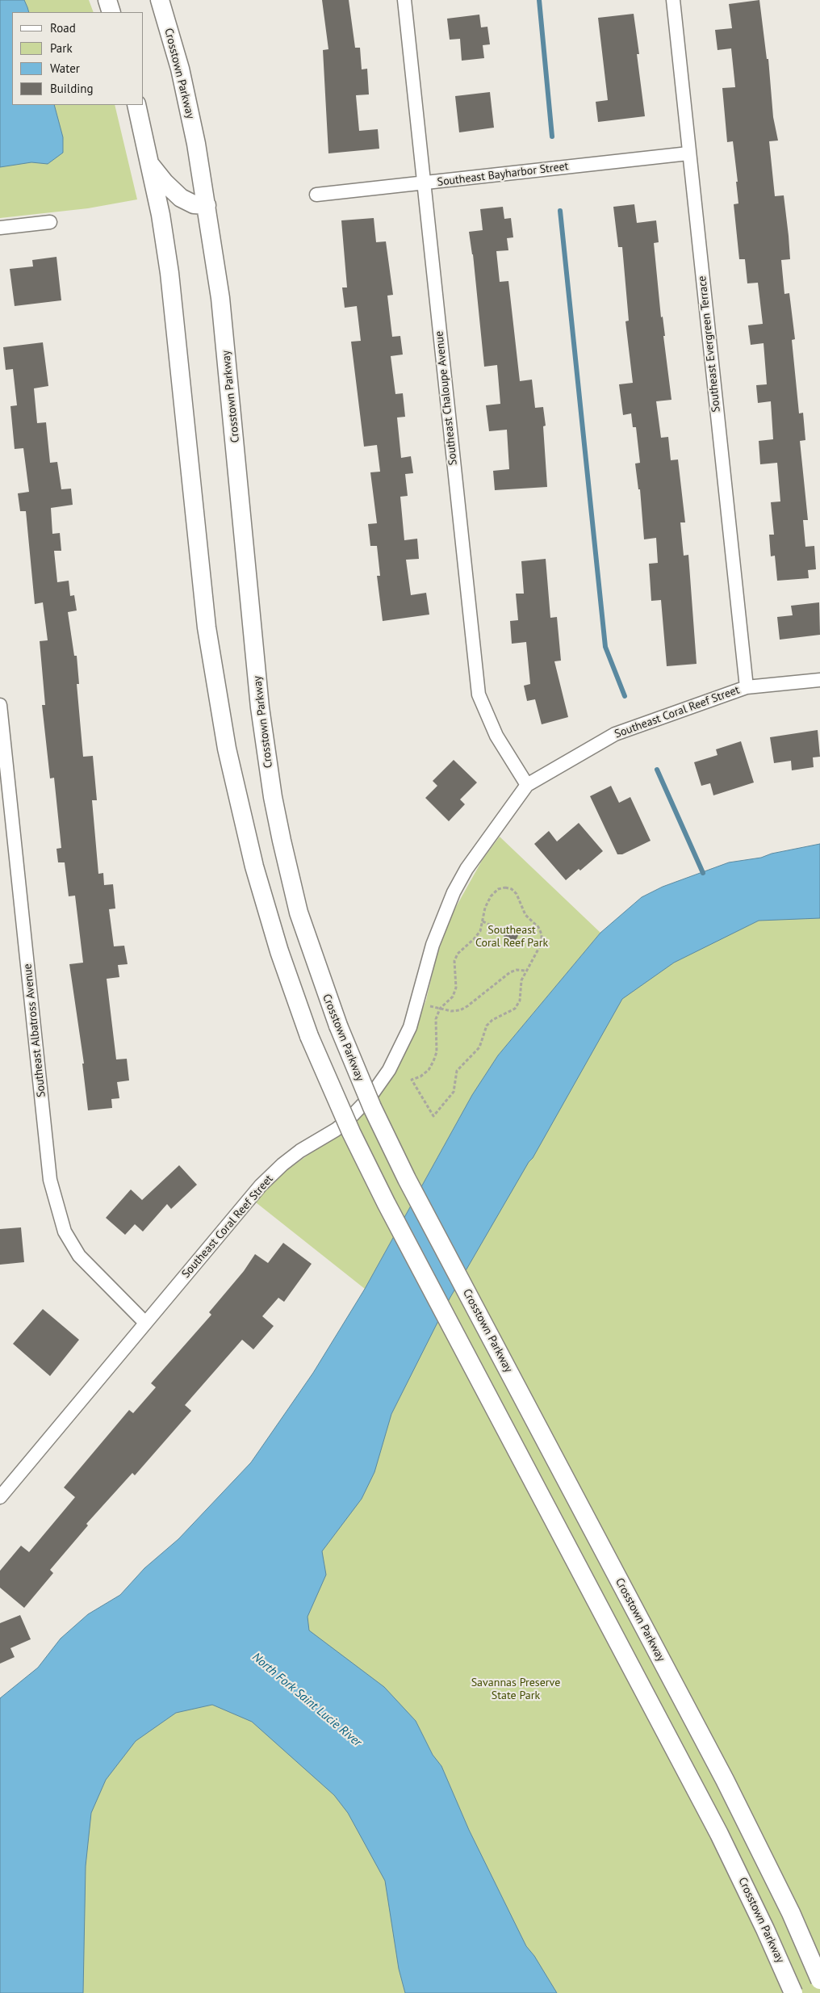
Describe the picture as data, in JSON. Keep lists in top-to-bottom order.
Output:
{
  "streets": {
    "main road": ["Crosstown Parkway"],
    "street": [
      "Southeast Bayharbor Street",
      "Southeast Evergreen Terrace",
      "Southeast Chaloupe Avenue",
      "Southeast Coral Reef Street",
      "Southeast Albatross Avenue"
    ]
  },
  "crossings": [
    ["Southeast Bayharbor Street", "Southeast Evergreen Terrace"],
    ["Southeast Bayharbor Street", "Southeast Chaloupe Avenue"],
    ["Southeast Evergreen Terrace", "Southeast Coral Reef Street"],
    ["Southeast Chaloupe Avenue", "Southeast Coral Reef Street"],
    ["Southeast Coral Reef Street", "Southeast Albatross Avenue"]
  ],
  "water": ["North Fork Saint Lucie River"],
  "parks": ["Southeast Coral Reef Park", "Savannas Preserve State Park"],
  "legend": [
    "Road",
    "Park",
    "Water",
    "Building"
  ]
}
